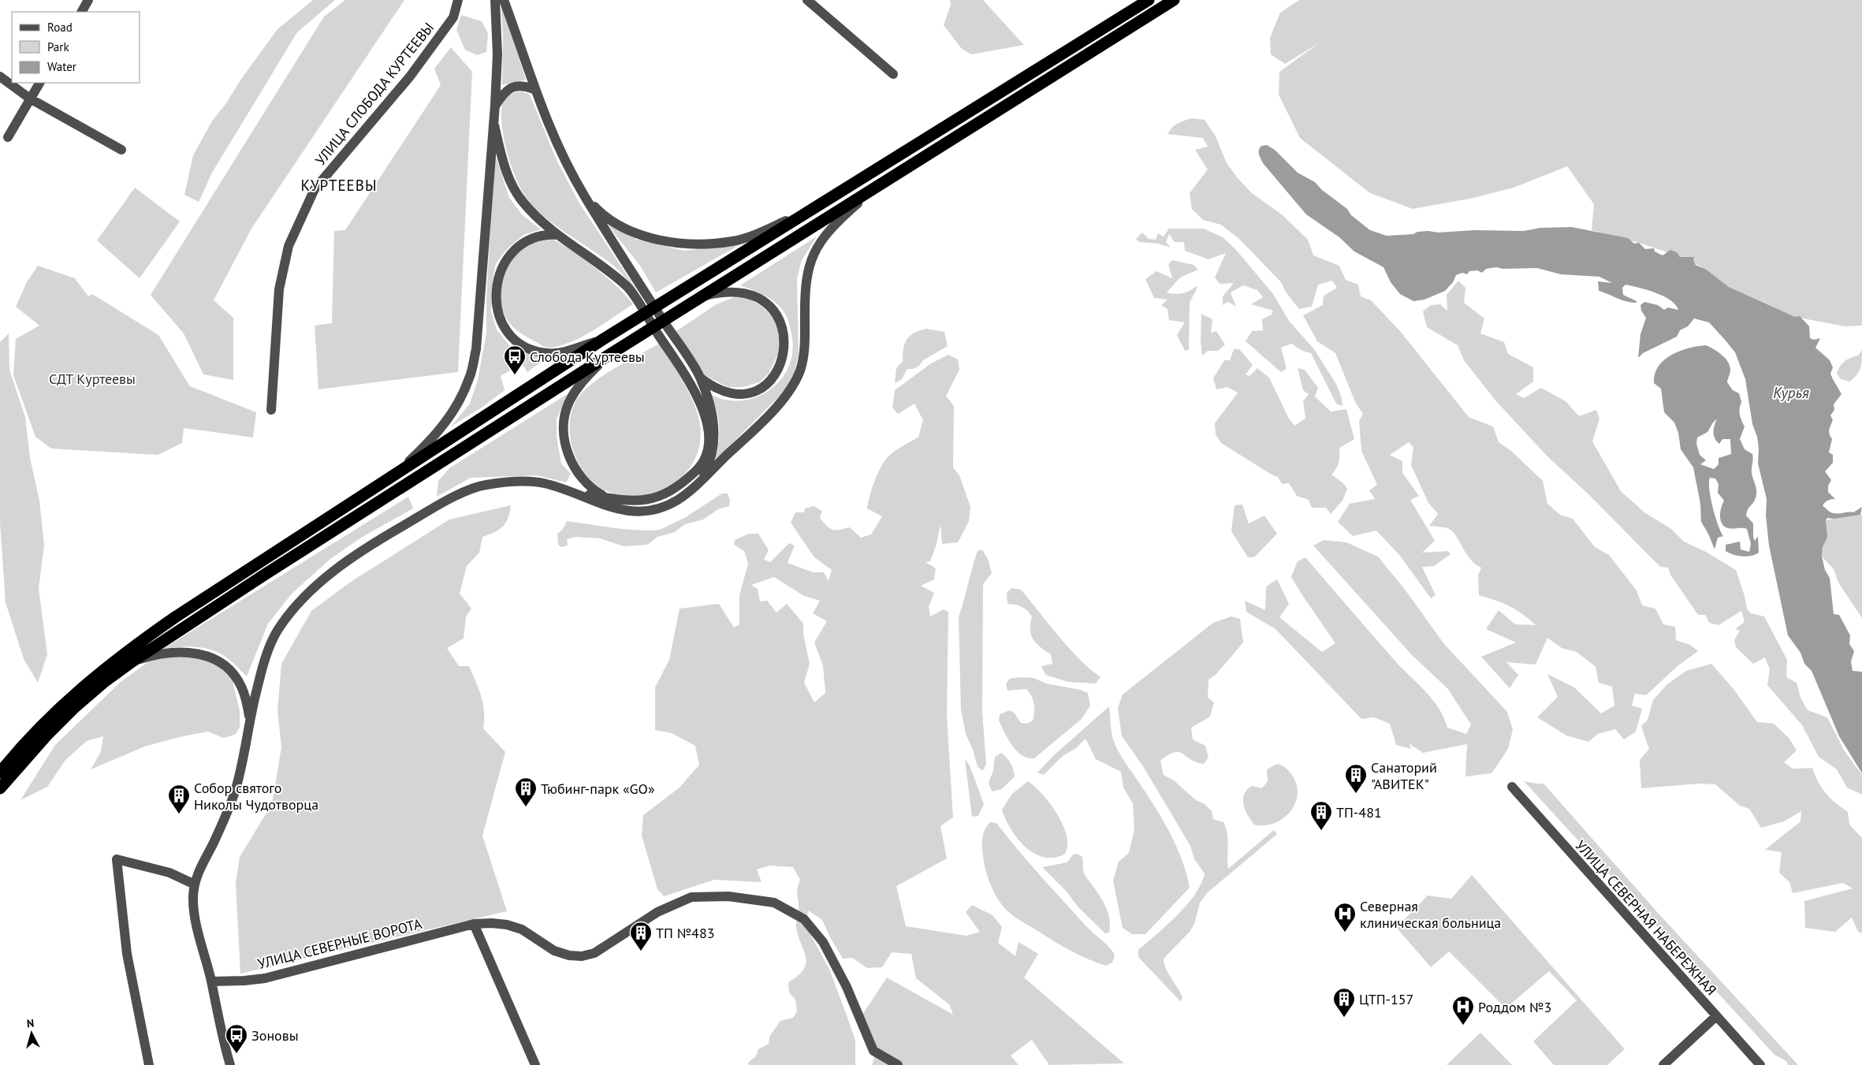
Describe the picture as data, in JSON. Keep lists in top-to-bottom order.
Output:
{
  "streets": {
    "street": ["УЛИЦА СЛОБОДА КУРТЕЕВЫ", "УЛИЦА СЕВЕРНАЯ НАБЕРЕЖНАЯ", "УЛИЦА СЕВЕРНЫЕ ВОРОТА"]
  },
  "districts": ["КУРТЕЕВЫ"],
  "water": ["Курья"],
  "parks": ["СДТ Куртеевы"],
  "places": {
    "bus stop": ["Слобода Куртеевы", "Зоновы"],
    "building": [
      "Санаторий \"АВИТЕК\"",
      "Тюбинг-парк «GO»",
      "Собор святого Николы Чудотворца",
      "ТП-481",
      "ТП №483",
      "ЦТП-157"
    ],
    "hospital": ["Северная клиническая больница", "Роддом №3"]
  },
  "legend": ["Road", "Park", "Water"],
  "north": "top"
}
